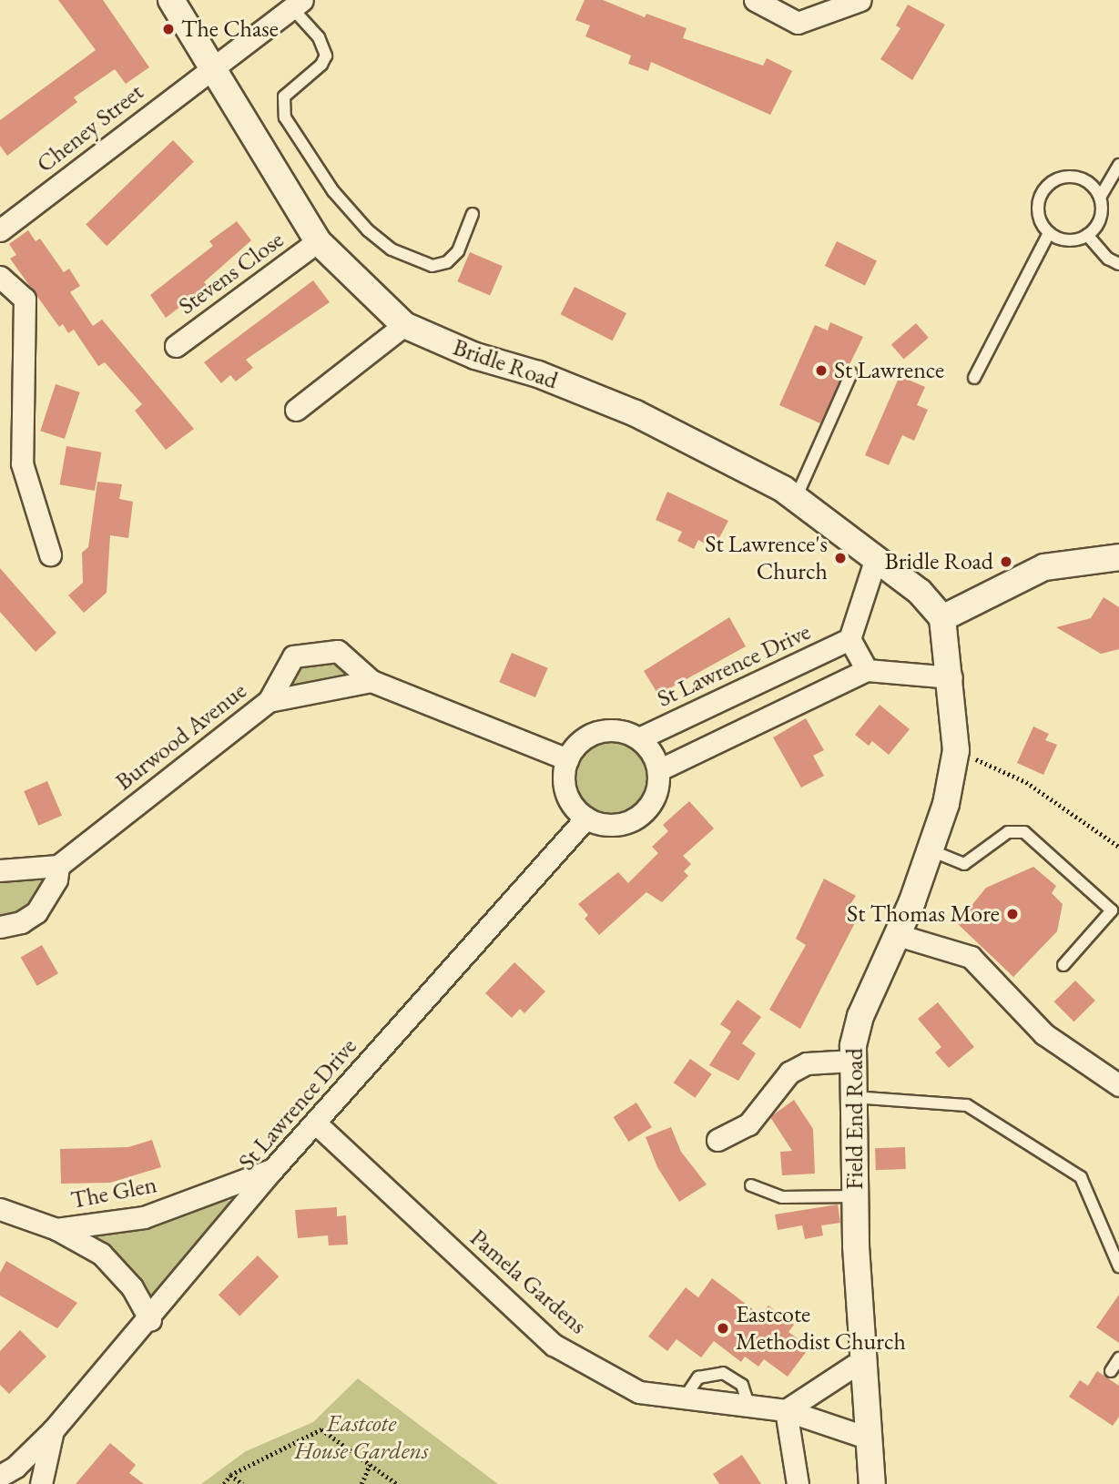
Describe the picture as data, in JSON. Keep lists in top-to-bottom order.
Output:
{
  "streets": {
    "street": [
      "Cheney Street",
      "Stevens Close",
      "Bridle Road",
      "St Lawrence Drive",
      "Burwood Avenue",
      "Field End Road",
      "The Glen",
      "Pamela Gardens"
    ]
  },
  "crossings": [
    ["Cheney Street", "Bridle Road"],
    ["Stevens Close", "Bridle Road"],
    ["Bridle Road", "St Lawrence Drive"],
    ["Bridle Road", "Field End Road"],
    ["St Lawrence Drive", "The Glen"],
    ["St Lawrence Drive", "Pamela Gardens"],
    ["Field End Road", "Pamela Gardens"]
  ],
  "parks": ["Eastcote House Gardens"],
  "places": [
    "The Chase",
    "St Lawrence",
    "St Lawrence's Church",
    "Bridle Road",
    "St Thomas More",
    "Eastcote Methodist Church"
  ]
}
